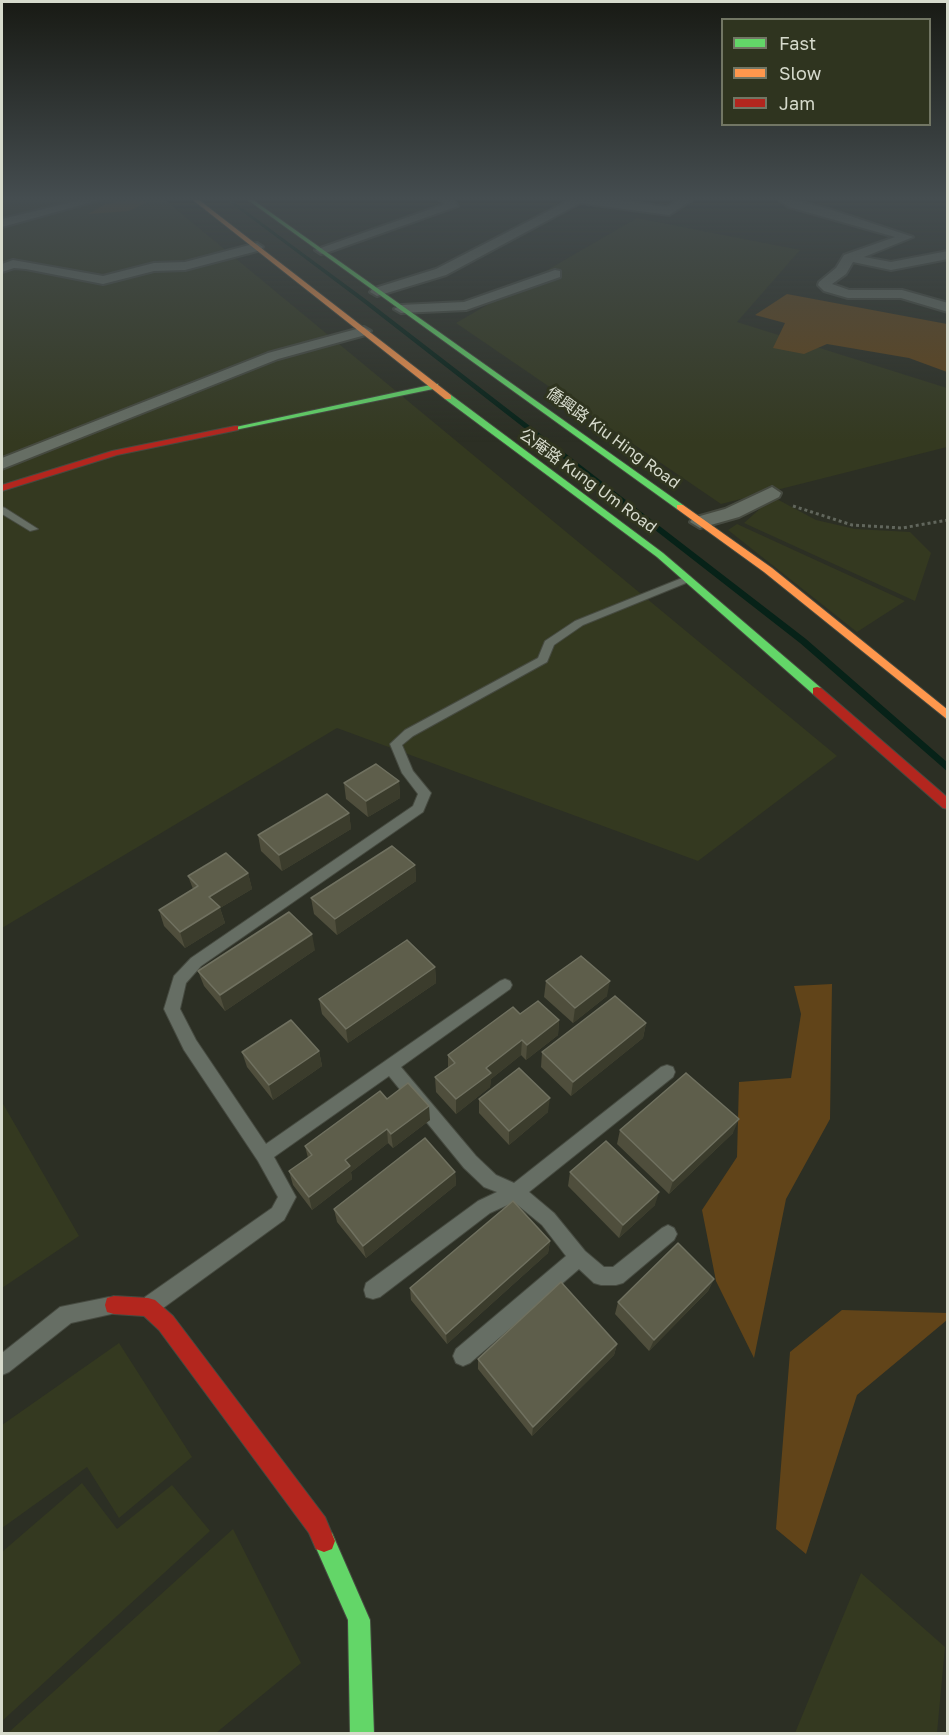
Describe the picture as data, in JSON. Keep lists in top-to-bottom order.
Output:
{
  "streets": {
    "street": ["僑興路 Kiu Hing Road", "公庵路 Kung Um Road"]
  },
  "legend": ["Fast", "Slow", "Jam"]
}
